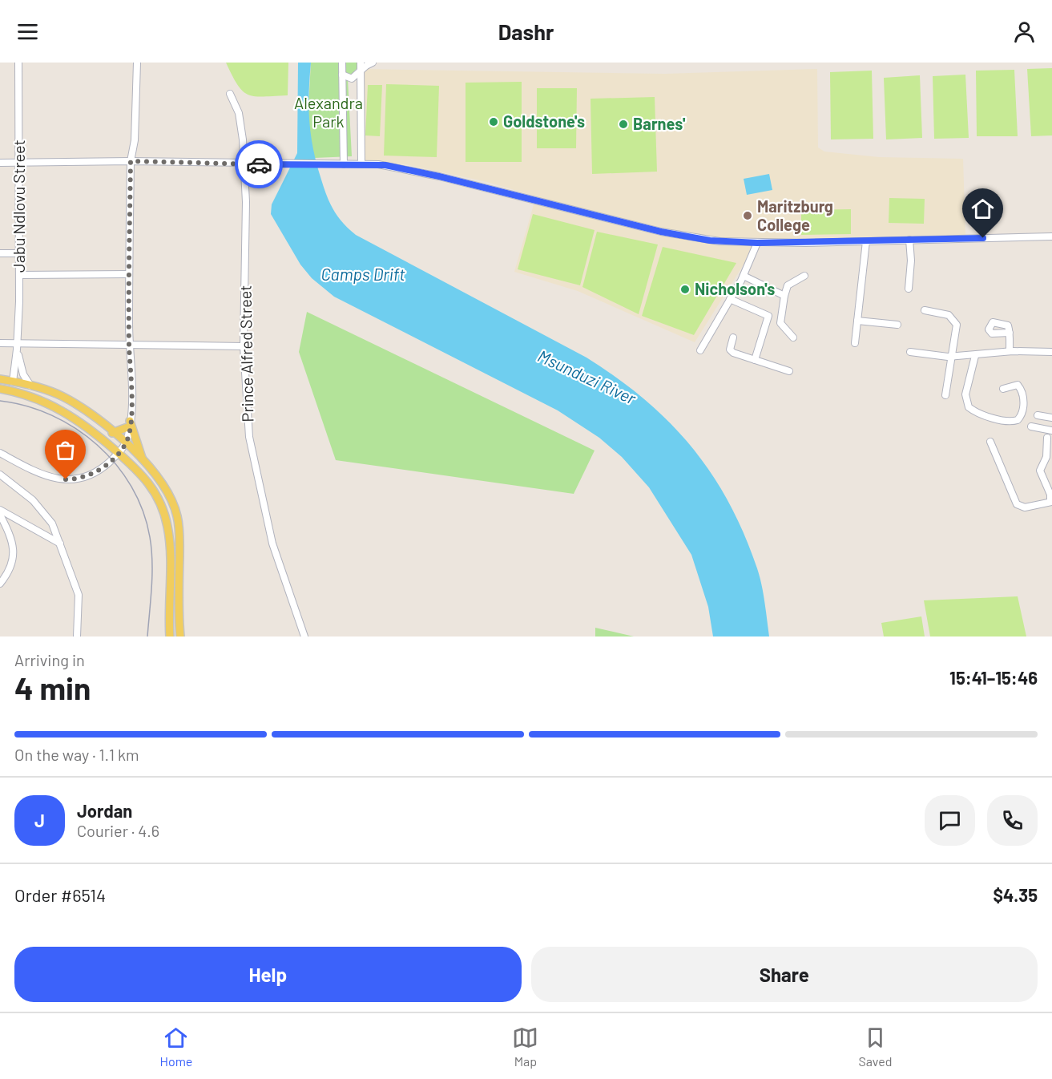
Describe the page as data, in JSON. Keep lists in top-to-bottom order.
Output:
{
  "streets": {
    "street": ["Jabu Ndlovu Street", "Prince Alfred Street"]
  },
  "water": ["Camps Drift", "Msunduzi River"],
  "parks": ["Alexandra Park"],
  "places": [
    "Goldstone's",
    "Barnes'",
    "Maritzburg College",
    "Nicholson's"
  ],
  "page": {
    "header": "Dashr",
    "heading": ["4 min", "Arriving in", "15:41–15:46"],
    "panel": [
      "Jordan",
      "Courier · 4.6",
      "Order #6514",
      "$4.35"
    ],
    "bar": "On the way · 1.1 km",
    "round": "J",
    "buttons": ["Help", "Share"],
    "tabs": ["Home", "Map", "Saved"]
  }
}
